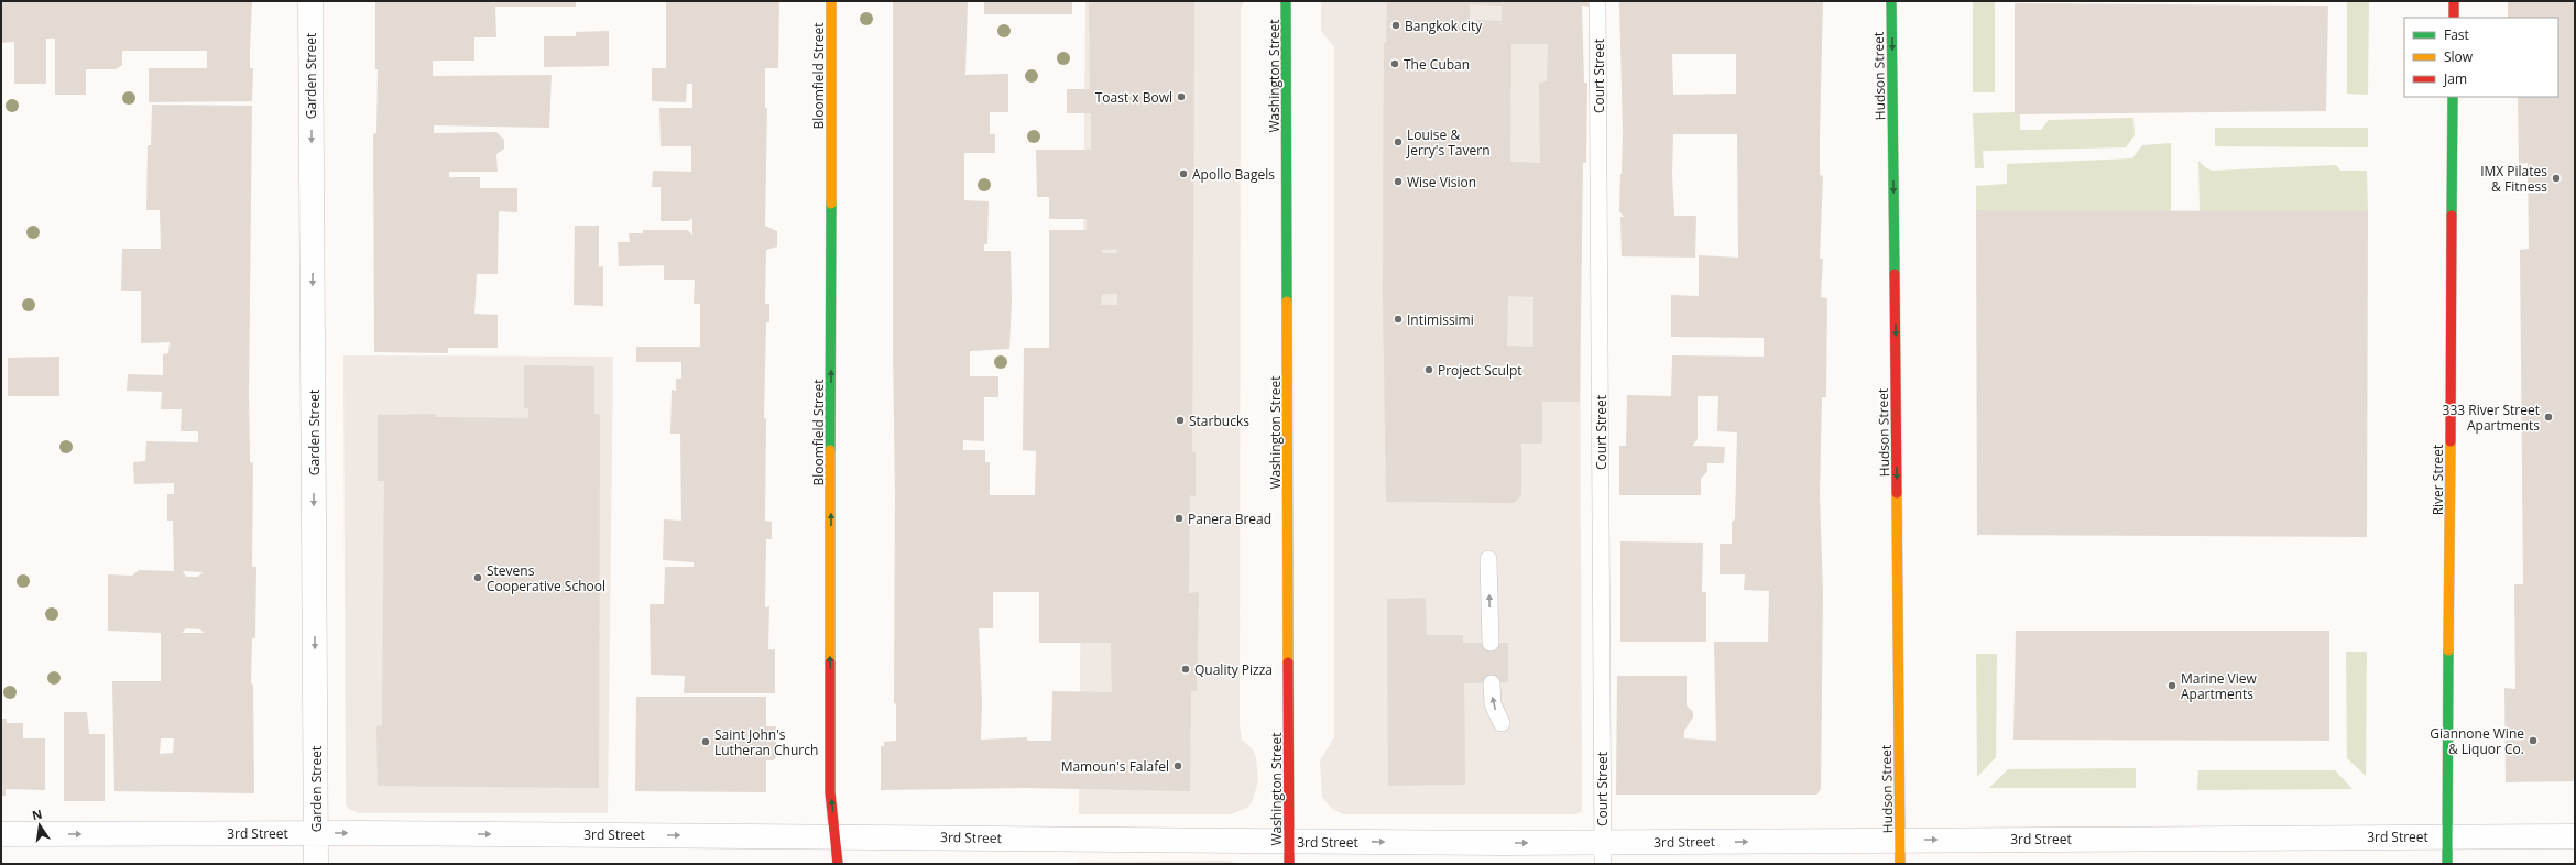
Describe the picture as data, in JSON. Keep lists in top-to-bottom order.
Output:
{
  "streets": {
    "street": [
      "Garden Street",
      "Bloomfield Street",
      "Washington Street",
      "Hudson Street",
      "River Street",
      "3rd Street"
    ],
    "lane": ["Court Street"]
  },
  "crossings": [
    ["Garden Street", "3rd Street"],
    ["Bloomfield Street", "3rd Street"],
    ["Washington Street", "3rd Street"],
    ["Court Street", "3rd Street"],
    ["Hudson Street", "3rd Street"],
    ["River Street", "3rd Street"]
  ],
  "one_way": [
    "Garden Street",
    "Bloomfield Street",
    "Hudson Street",
    "3rd Street"
  ],
  "places": [
    "Bangkok city",
    "The Cuban",
    "Toast x Bowl",
    "Louise & Jerry's Tavern",
    "Apollo Bagels",
    "IMX Pilates & Fitness",
    "Wise Vision",
    "Intimissimi",
    "Project Sculpt",
    "333 River Street Apartments",
    "Starbucks",
    "Panera Bread",
    "Stevens Cooperative School",
    "Quality Pizza",
    "Marine View Apartments",
    "Giannone Wine & Liquor Co.",
    "Saint John's Lutheran Church",
    "Mamoun's Falafel"
  ],
  "legend": ["Fast", "Slow", "Jam"],
  "north": "top"
}
